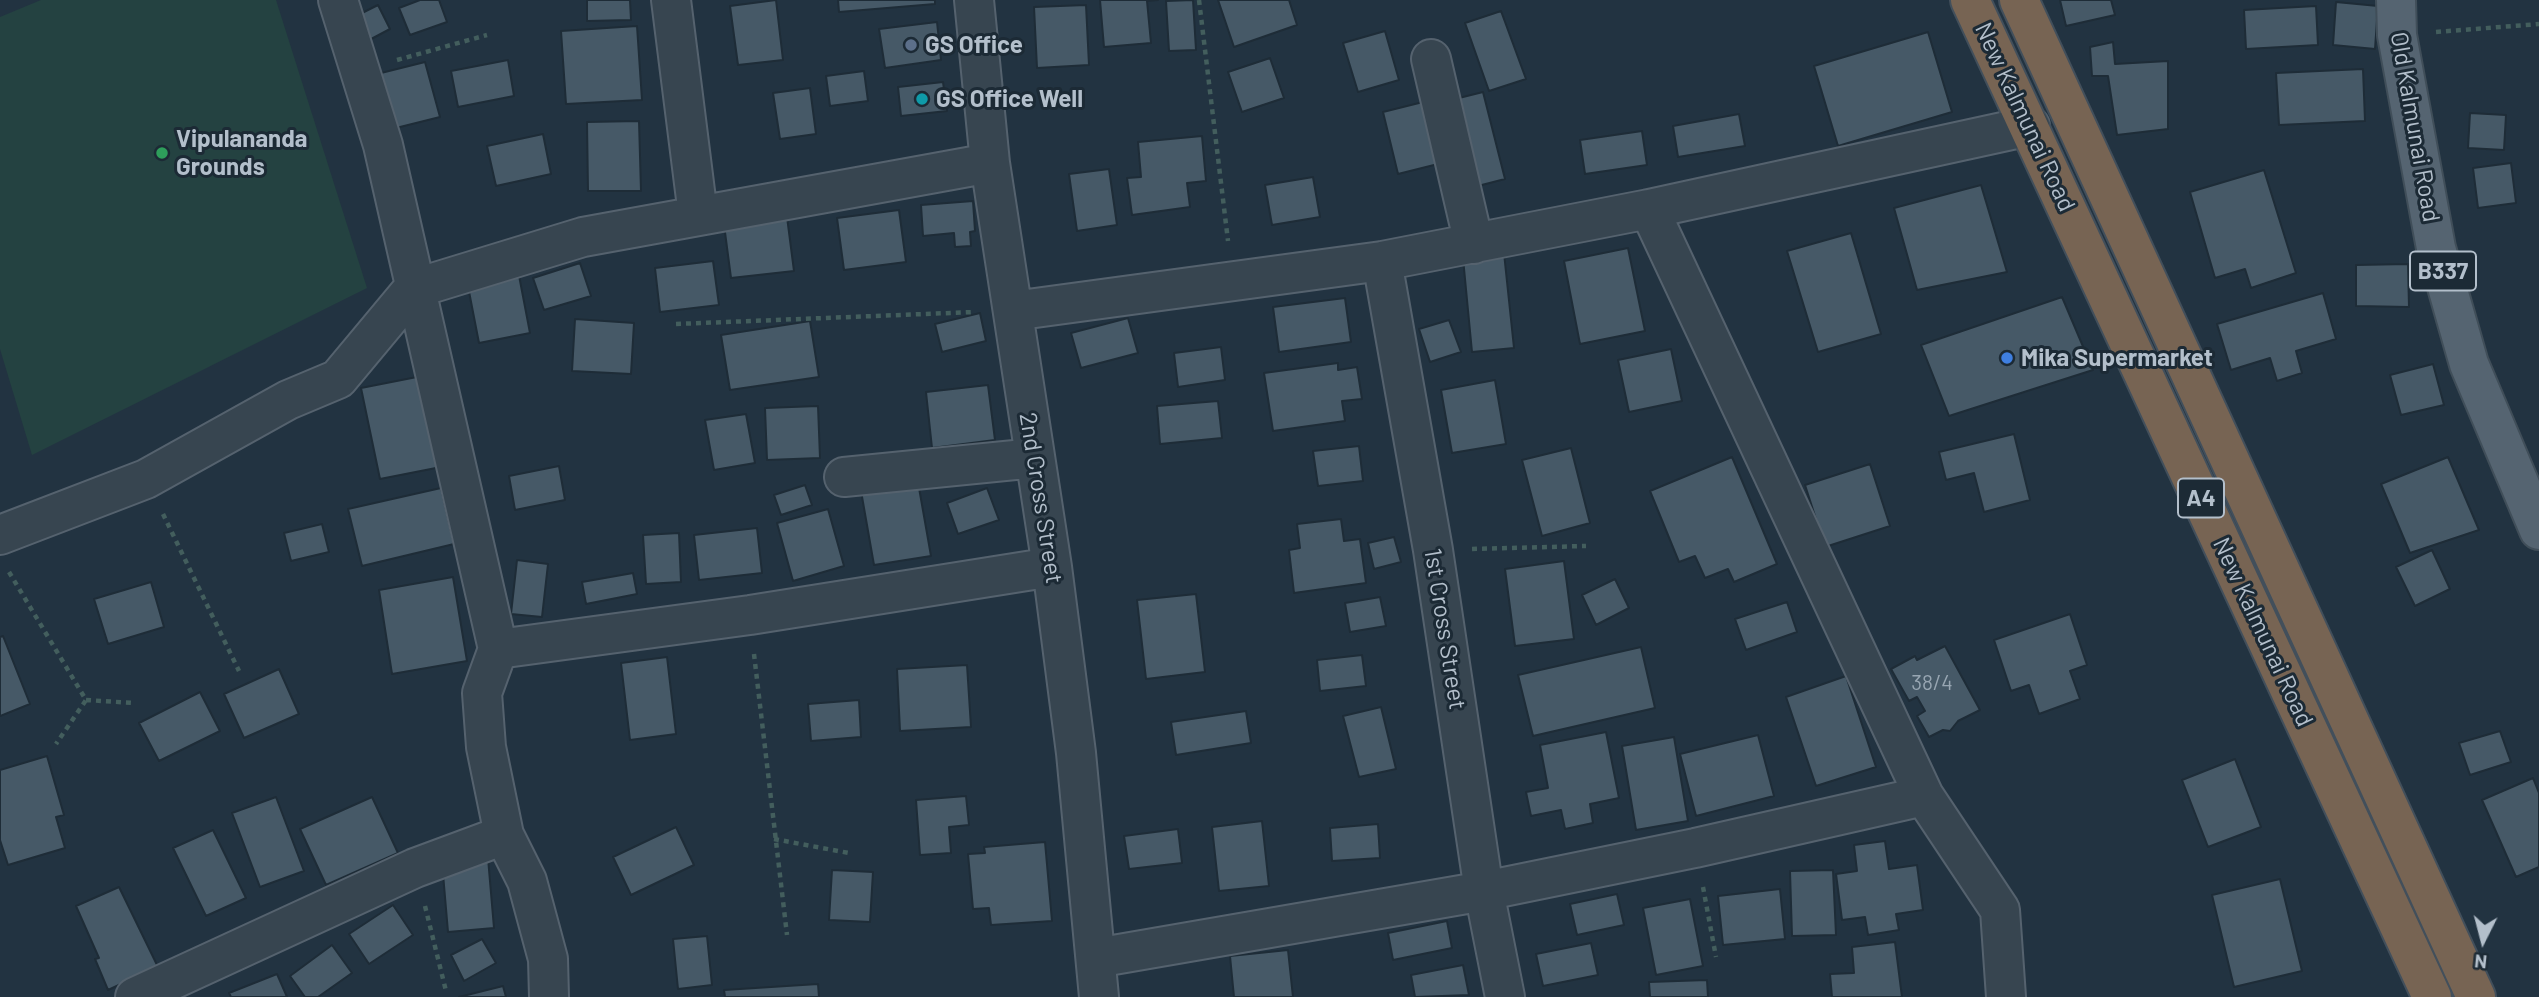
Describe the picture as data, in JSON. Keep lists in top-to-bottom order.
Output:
{
  "streets": {
    "highway": ["New Kalmunai Road", "A4"],
    "main road": ["Old Kalmunai Road", "B337"],
    "street": ["2nd Cross Street", "1st Cross Street"]
  },
  "places": [
    "GS Office",
    "GS Office Well",
    "Vipulananda Grounds",
    "Mika Supermarket"
  ],
  "house_numbers": ["38/4"],
  "north": "bottom"
}
